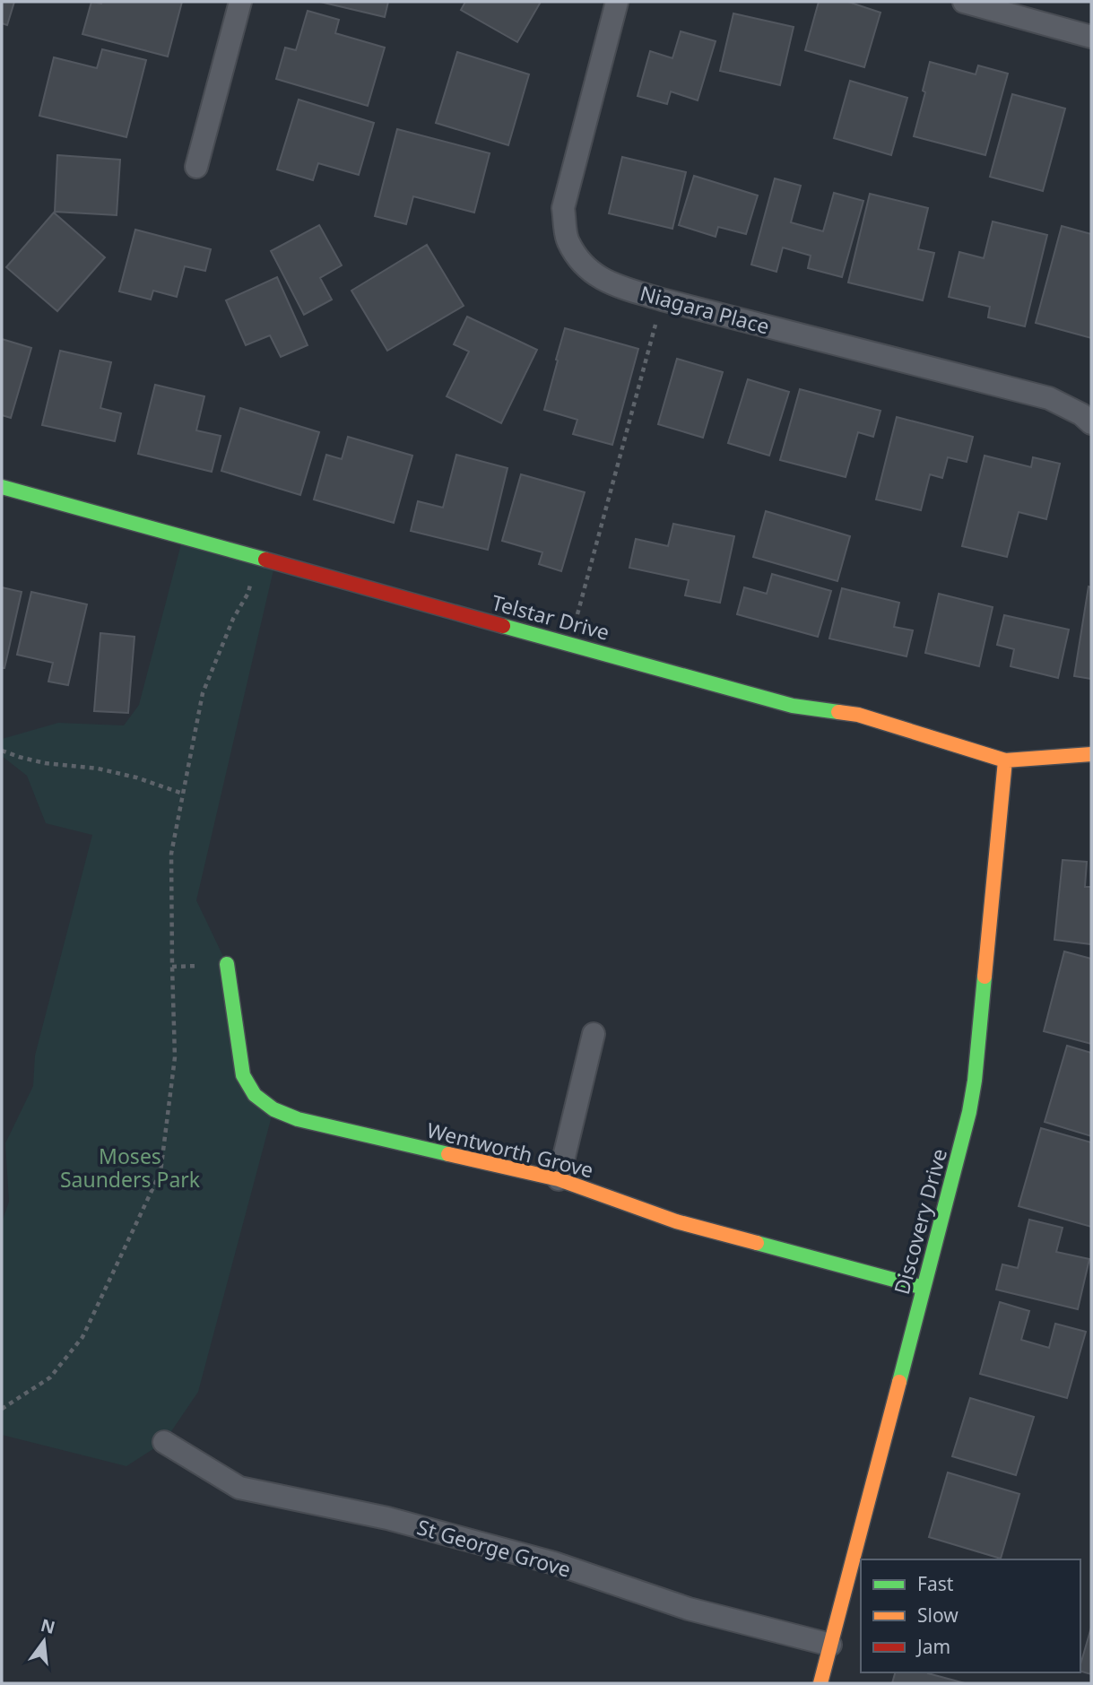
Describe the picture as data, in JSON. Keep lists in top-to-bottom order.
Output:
{
  "streets": {
    "street": [
      "Niagara Place",
      "Telstar Drive",
      "Wentworth Grove",
      "Discovery Drive",
      "St George Grove"
    ]
  },
  "crossings": [
    ["Telstar Drive", "Discovery Drive"],
    ["Wentworth Grove", "Discovery Drive"],
    ["Discovery Drive", "St George Grove"]
  ],
  "parks": ["Moses Saunders Park"],
  "legend": ["Fast", "Slow", "Jam"],
  "north": "top"
}
